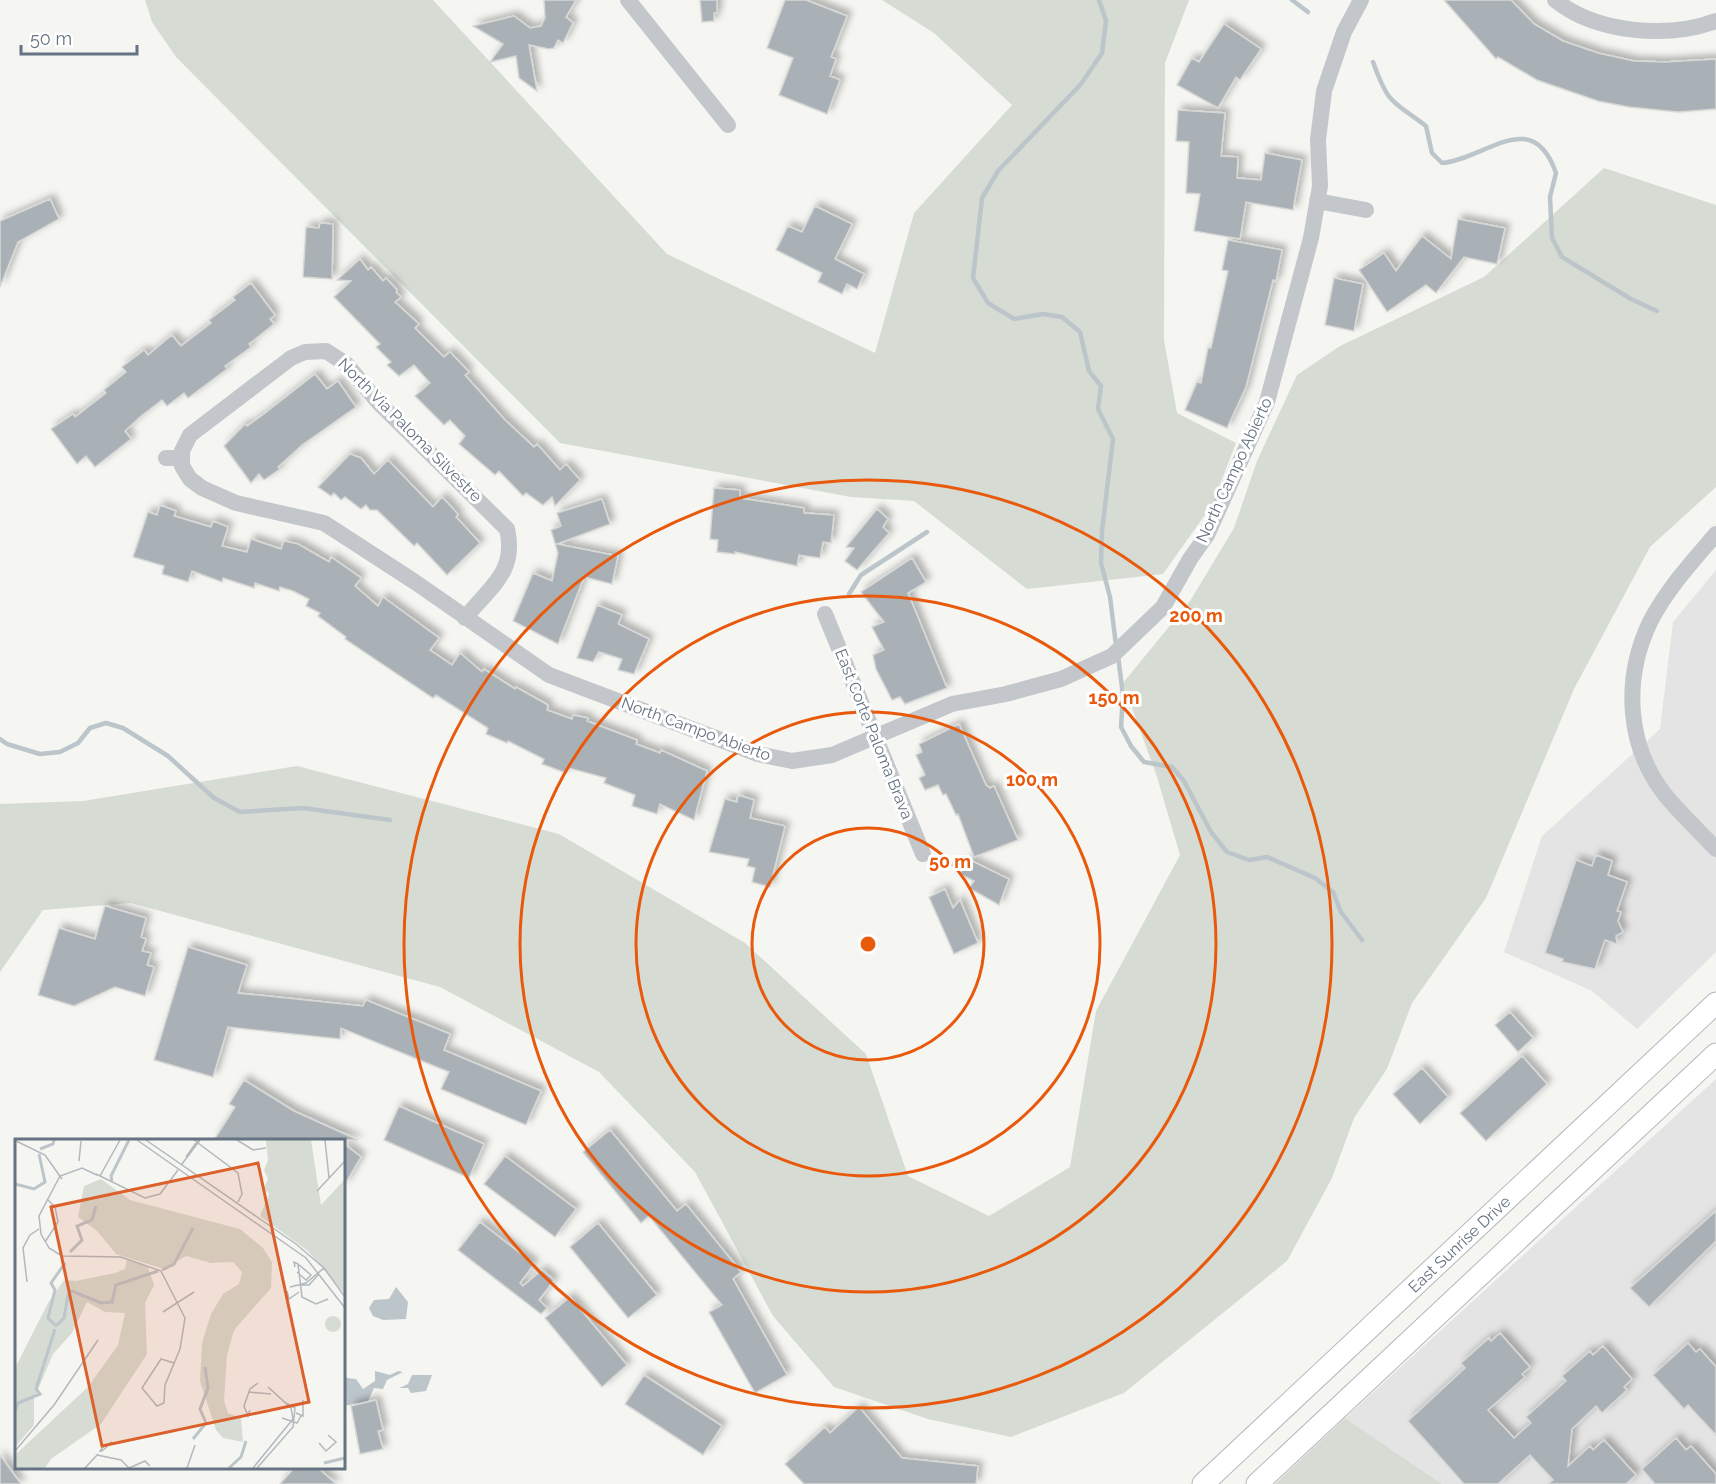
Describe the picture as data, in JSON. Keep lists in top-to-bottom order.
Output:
{
  "streets": {
    "main road": ["East Sunrise Drive"],
    "street": ["North Via Paloma Silvestre", "North Campo Abierto", "East Corte Paloma Brava"]
  },
  "crossings": [
    ["North Via Paloma Silvestre", "North Campo Abierto"],
    ["North Campo Abierto", "East Corte Paloma Brava"]
  ],
  "scale_bar": "50 m",
  "rings": [
    "200 m",
    "150 m",
    "100 m",
    "50 m"
  ]
}
